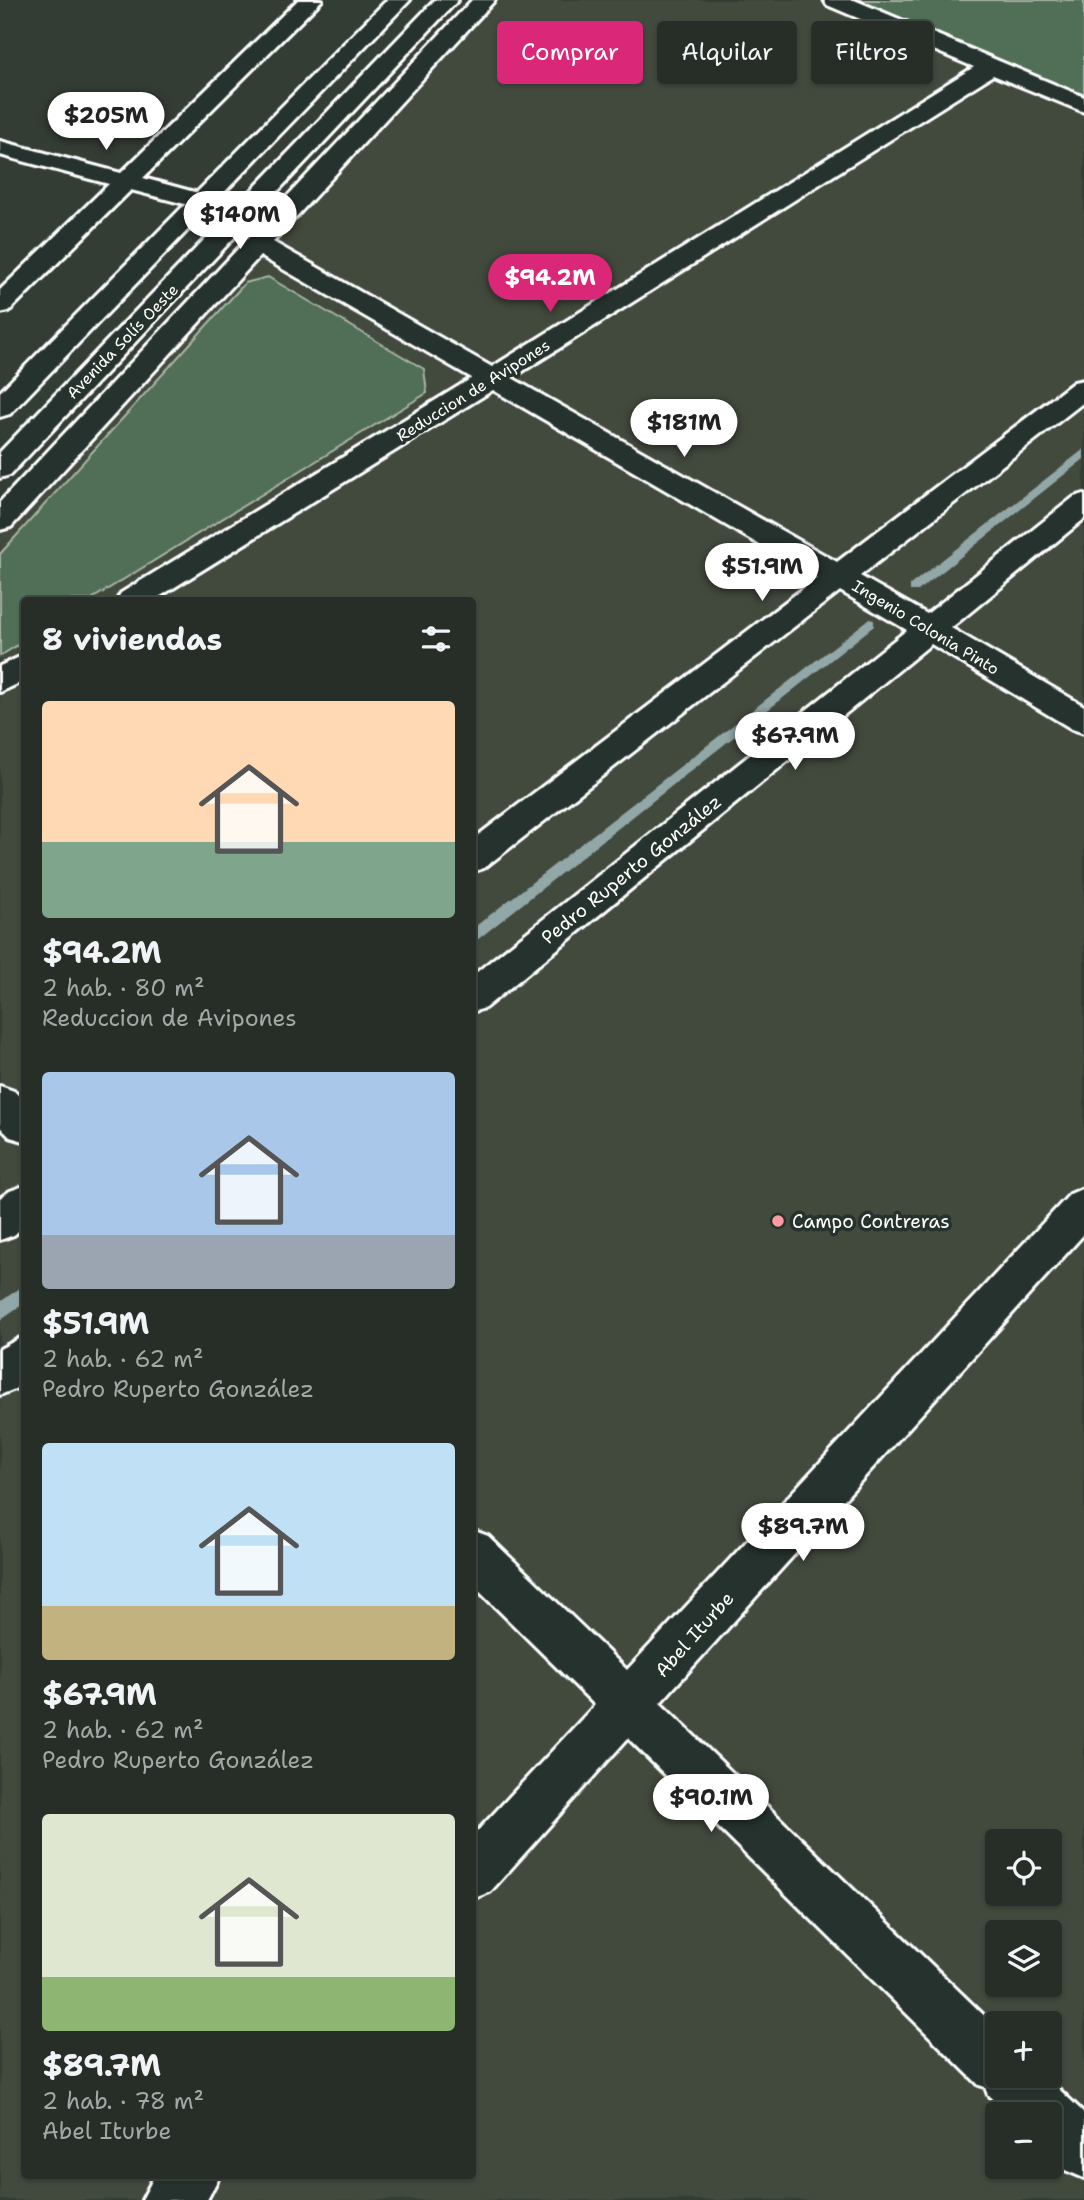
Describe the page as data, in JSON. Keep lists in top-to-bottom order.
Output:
{
  "streets": {
    "street": [
      "Avenida Solís Oeste",
      "Reduccion de Avipones",
      "Ingenio Colonia Pinto",
      "Pedro Ruperto González",
      "Abel Iturbe"
    ]
  },
  "crossings": [
    ["Reduccion de Avipones", "Ingenio Colonia Pinto"],
    ["Ingenio Colonia Pinto", "Pedro Ruperto González"]
  ],
  "places": ["Campo Contreras"],
  "page": {
    "chip": ["Comprar", "Alquilar", "Filtros"],
    "price": [
      "$205M",
      "$140M",
      "$94.2M",
      "$181M",
      "$51.9M",
      "$67.9M",
      "$89.7M",
      "$90.1M"
    ],
    "heading": "8 viviendas",
    "list": [
      {
        "name": "$94.2M",
        "note": "2 hab. · 80 m² · Reduccion de Avipones"
      },
      {
        "name": "$51.9M",
        "note": "2 hab. · 62 m² · Pedro Ruperto González"
      },
      {
        "name": "$67.9M",
        "note": "2 hab. · 62 m² · Pedro Ruperto González"
      },
      {
        "name": "$89.7M",
        "note": "2 hab. · 78 m² · Abel Iturbe"
      }
    ],
    "map_buttons": ["+", "−"]
  }
}
